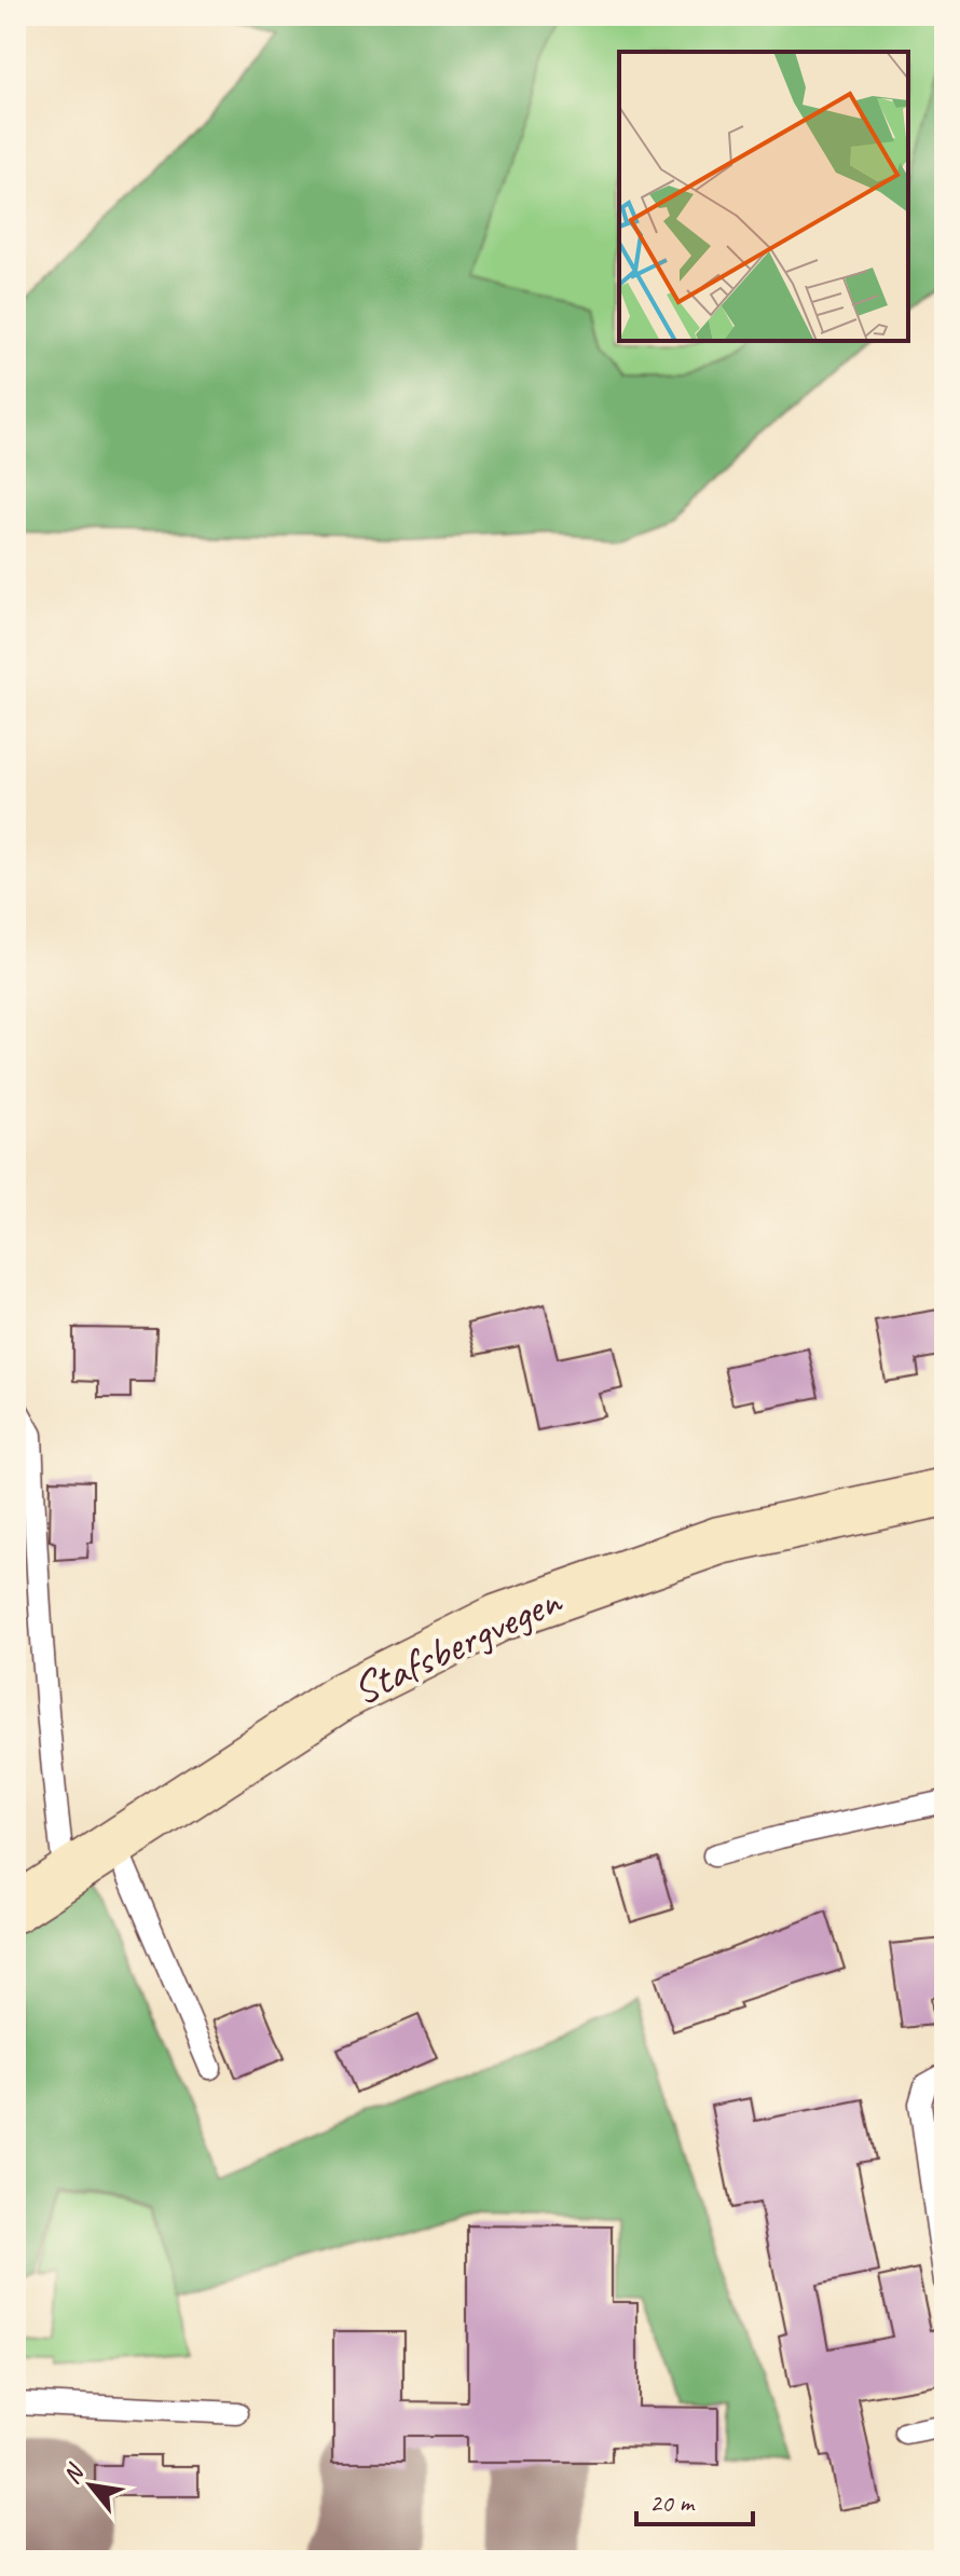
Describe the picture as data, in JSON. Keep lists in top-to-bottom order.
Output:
{
  "streets": {
    "main road": ["Stafsbergvegen"]
  },
  "scale_bar": "20 m",
  "north": "top left"
}
